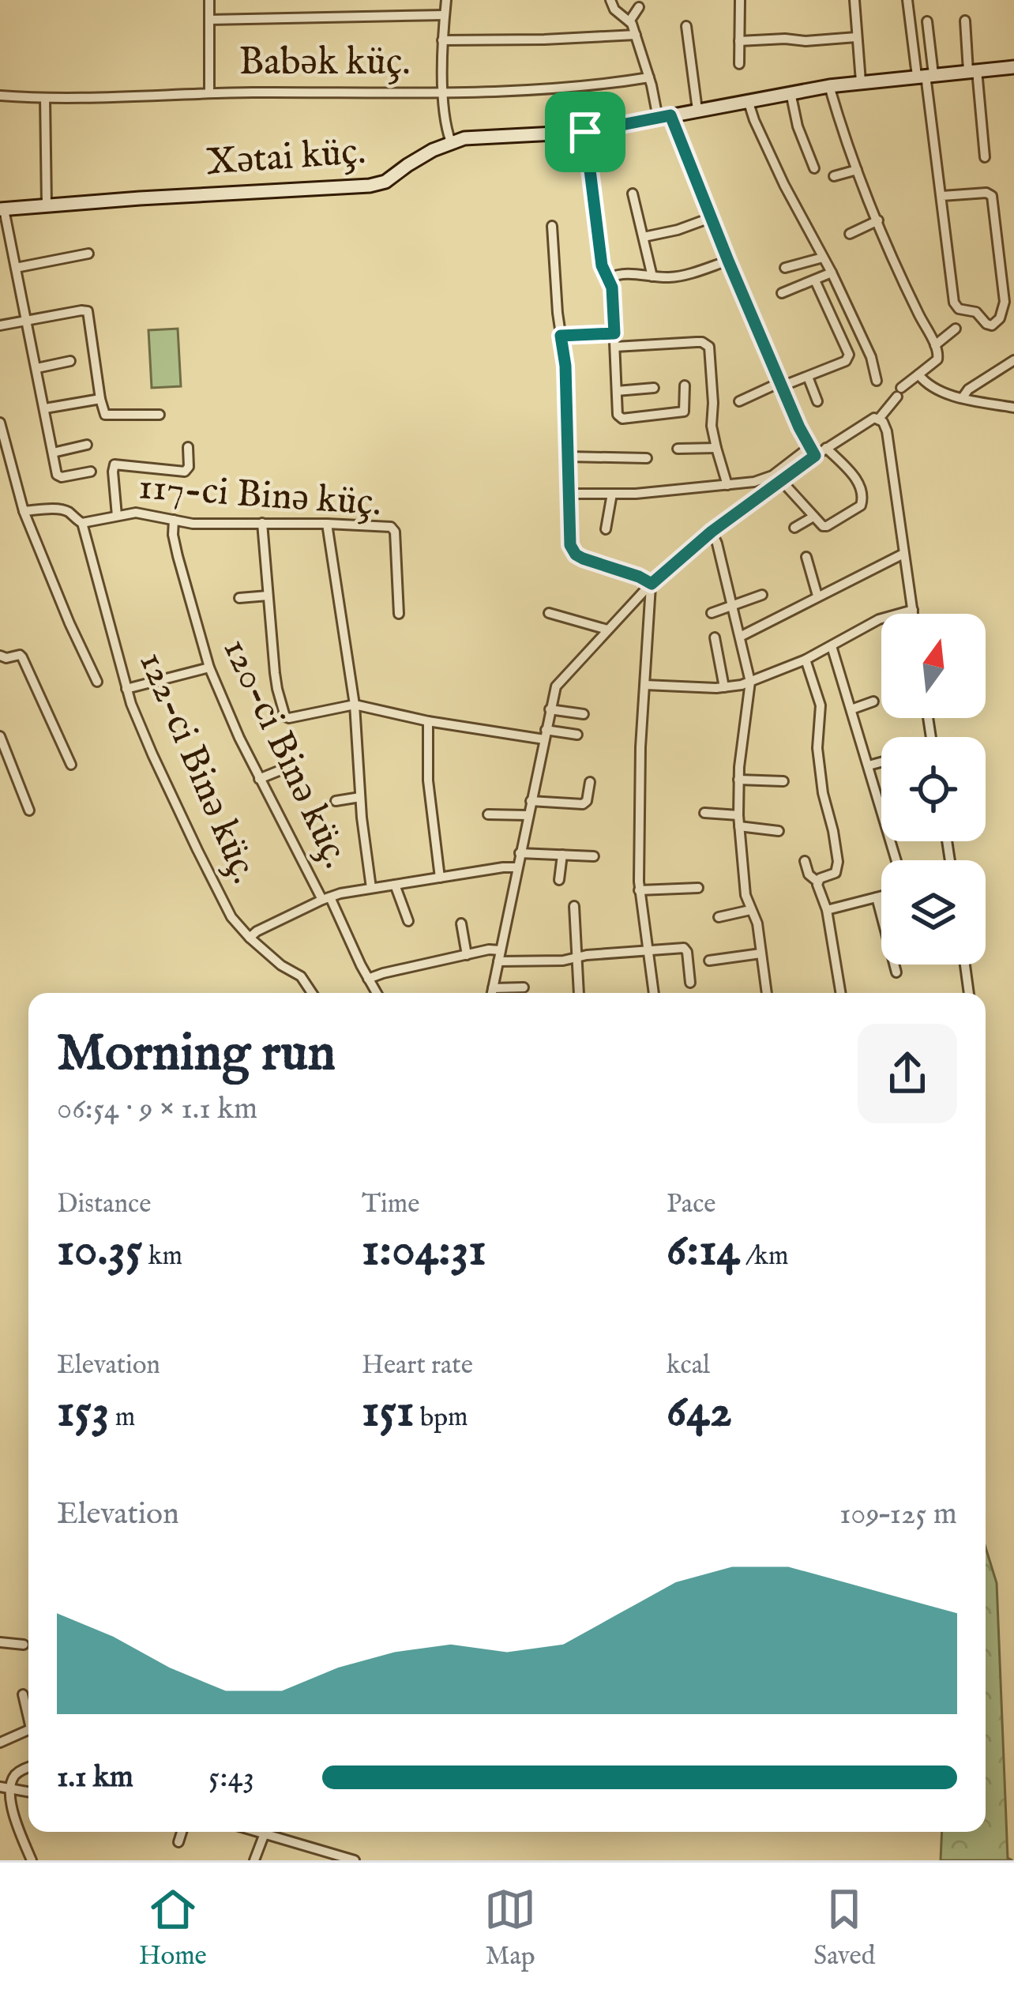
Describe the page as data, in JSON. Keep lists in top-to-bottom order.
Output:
{
  "streets": {
    "street": [
      "Babək küç.",
      "Xətai küç.",
      "117-ci Binə küç.",
      "120-ci Binə küç.",
      "122-ci Binə küç."
    ]
  },
  "crossings": [
    ["117-ci Binə küç.", "120-ci Binə küç."],
    ["117-ci Binə küç.", "122-ci Binə küç."]
  ],
  "north": "top",
  "page": {
    "heading": ["Morning run", "06:54 · 9 × 1.1 km"],
    "stats": [
      ["Distance", "10.35 km"],
      ["Time", "1:04:31"],
      ["Pace", "6:14 /km"],
      ["Elevation", "153 m"],
      ["Heart rate", "151 bpm"],
      ["kcal", "642"]
    ],
    "chart": ["Elevation", "109–125 m"],
    "list": [
      {
        "name": "1.1 km",
        "note": "5:43"
      }
    ],
    "tabs": ["Home", "Map", "Saved"]
  }
}
